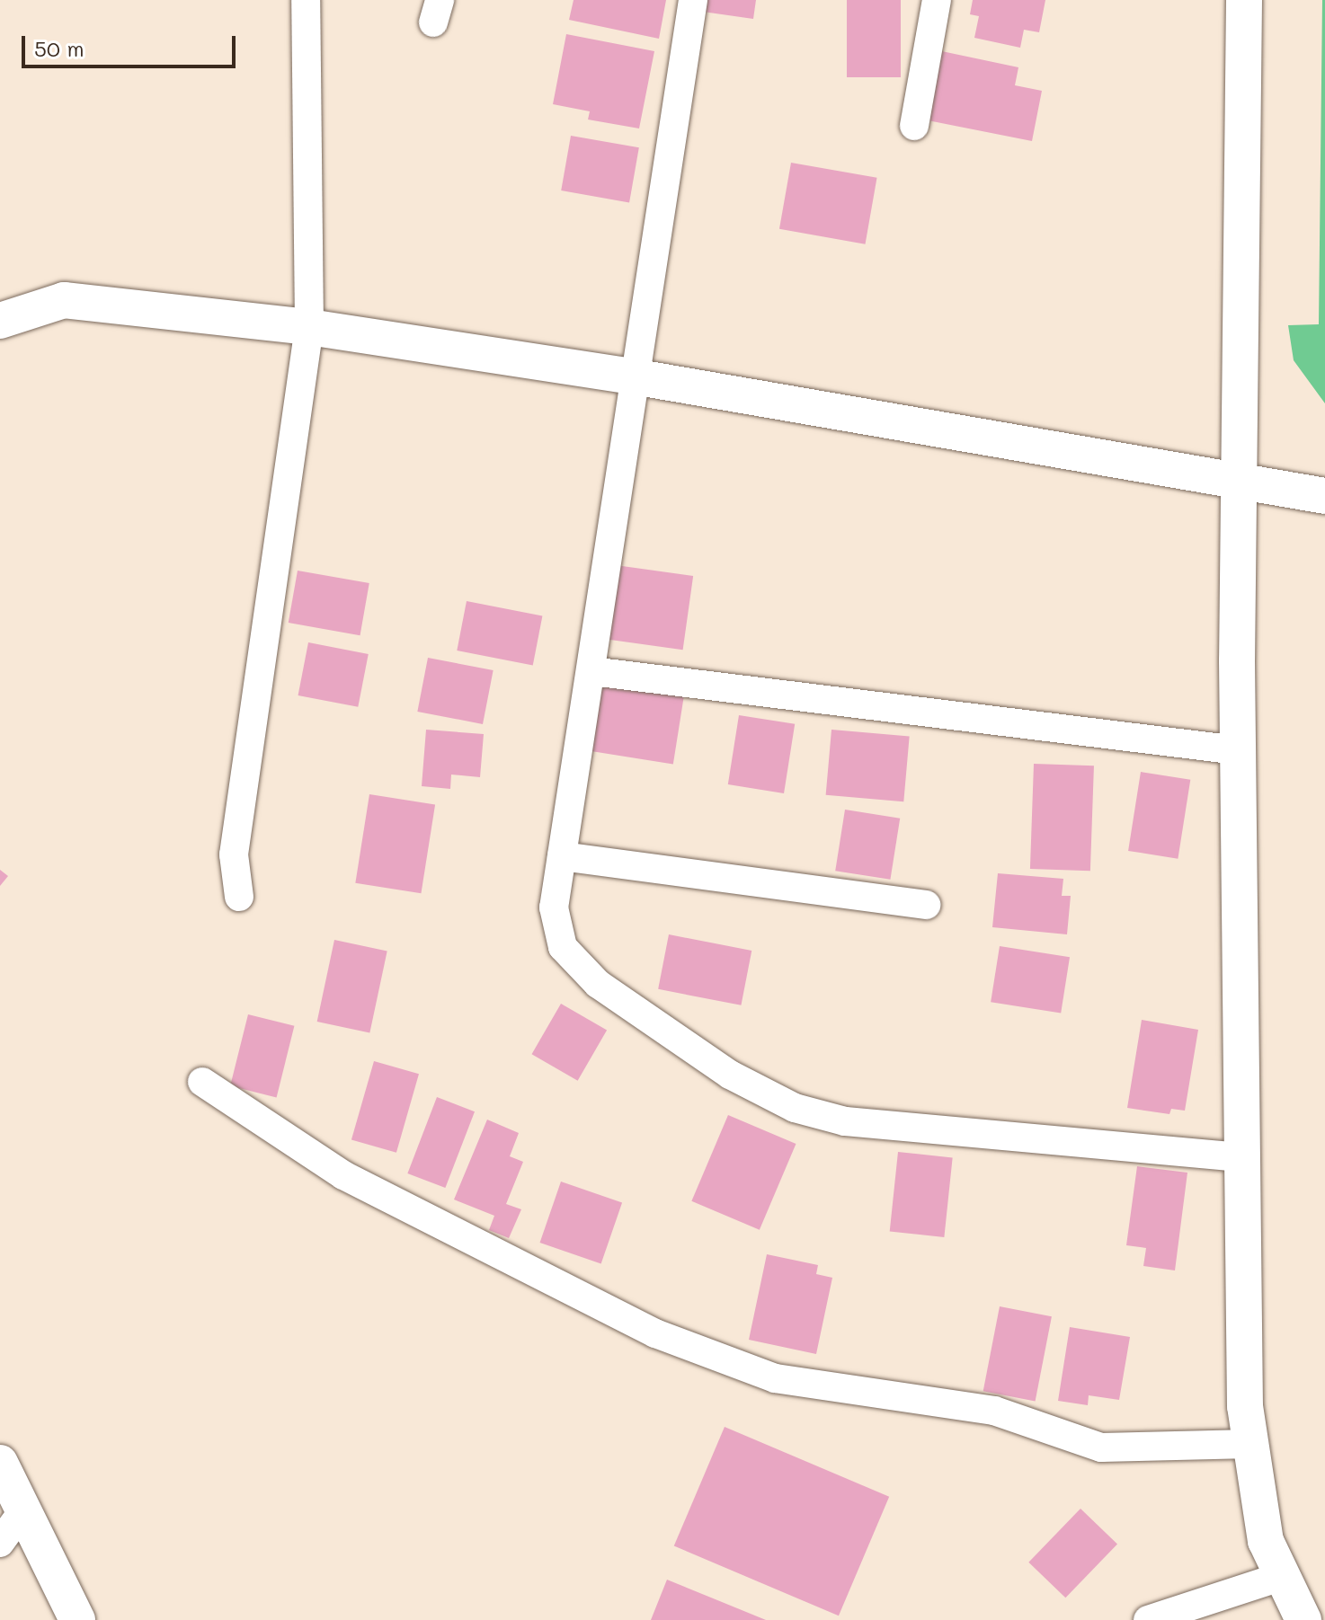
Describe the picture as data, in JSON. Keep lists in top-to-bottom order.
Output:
{
  "scale_bar": "50 m"
}
